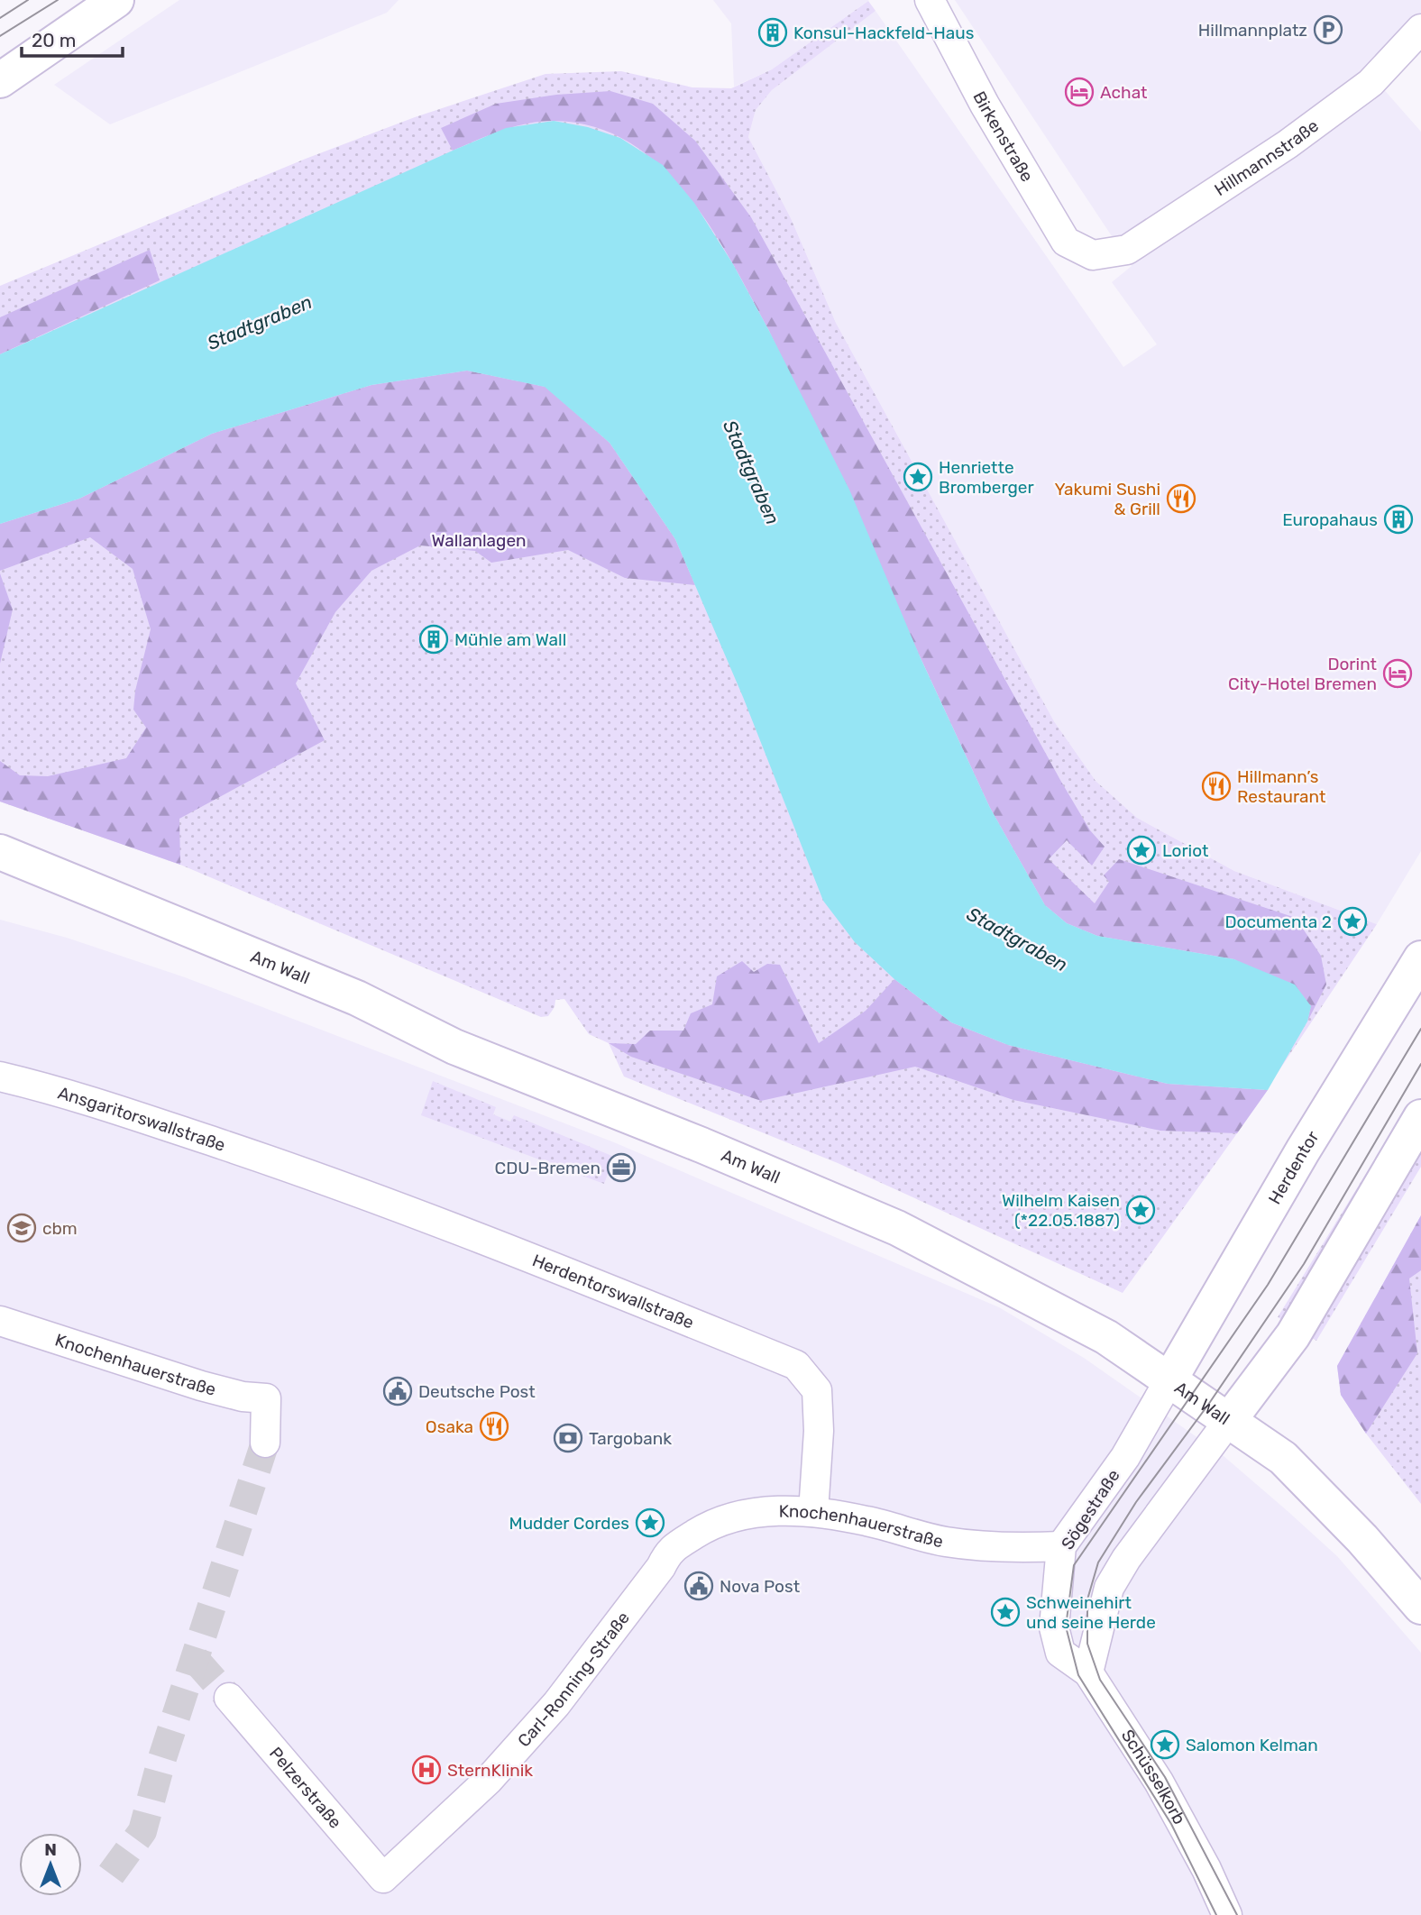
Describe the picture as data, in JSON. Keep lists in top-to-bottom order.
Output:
{
  "streets": {
    "main road": ["Am Wall", "Herdentor"],
    "street": [
      "Birkenstraße",
      "Hillmannstraße",
      "Ansgaritorswallstraße",
      "Herdentorswallstraße",
      "Knochenhauerstraße",
      "Sögestraße",
      "Carl-Ronning-Straße",
      "Schüsselkorb",
      "Pelzerstraße"
    ]
  },
  "crossings": [
    ["Birkenstraße", "Hillmannstraße"],
    ["Am Wall", "Herdentor"],
    ["Am Wall", "Sögestraße"],
    ["Ansgaritorswallstraße", "Herdentorswallstraße"],
    ["Herdentor", "Sögestraße"],
    ["Herdentorswallstraße", "Knochenhauerstraße"],
    ["Knochenhauerstraße", "Sögestraße"],
    ["Knochenhauerstraße", "Carl-Ronning-Straße"],
    ["Sögestraße", "Schüsselkorb"],
    ["Carl-Ronning-Straße", "Pelzerstraße"]
  ],
  "water": ["Stadtgraben"],
  "parks": ["Wallanlagen"],
  "places": {
    "parking": ["Hillmannplatz"],
    "building": ["Konsul-Hackfeld-Haus", "Europahaus", "Mühle am Wall"],
    "hotel": ["Achat", "Dorint City-Hotel Bremen"],
    "place": [
      "Henriette Bromberger",
      "Loriot",
      "Documenta 2",
      "Wilhelm Kaisen (*22.05.1887)",
      "Mudder Cordes",
      "Schweinehirt und seine Herde",
      "Salomon Kelman"
    ],
    "restaurant": ["Yakumi Sushi & Grill", "Hillmann’s Restaurant", "Osaka"],
    "office": ["CDU-Bremen"],
    "school or university": ["cbm"],
    "public building": ["Deutsche Post", "Nova Post"],
    "bank": ["Targobank"],
    "hospital": ["SternKlinik"]
  },
  "scale_bar": "20 m",
  "north": "top"
}
